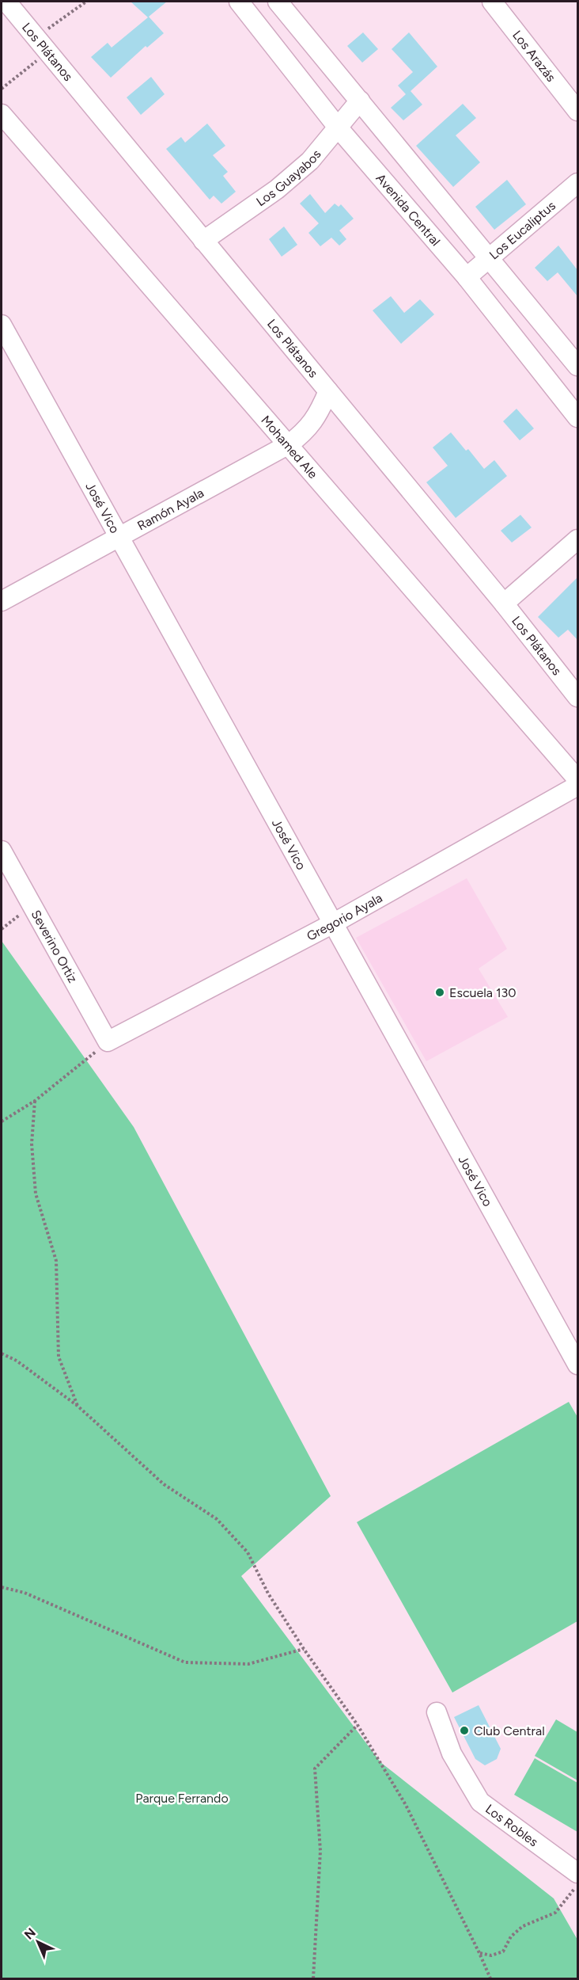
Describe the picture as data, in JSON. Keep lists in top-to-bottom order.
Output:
{
  "streets": {
    "street": [
      "Los Plátanos",
      "Los Arazás",
      "Los Guayabos",
      "Avenida Central",
      "Los Eucaliptus",
      "Mohamed Ale",
      "José Vico",
      "Ramón Ayala",
      "Gregorio Ayala",
      "Severino Ortiz",
      "Los Robles"
    ]
  },
  "crossings": [
    ["Los Plátanos", "Los Guayabos"],
    ["Los Plátanos", "Ramón Ayala"],
    ["Los Guayabos", "Avenida Central"],
    ["Avenida Central", "Los Eucaliptus"],
    ["Mohamed Ale", "Ramón Ayala"],
    ["José Vico", "Ramón Ayala"],
    ["José Vico", "Gregorio Ayala"],
    ["Gregorio Ayala", "Severino Ortiz"]
  ],
  "parks": ["Parque Ferrando"],
  "places": ["Escuela 130", "Club Central"],
  "north": "top left"
}
